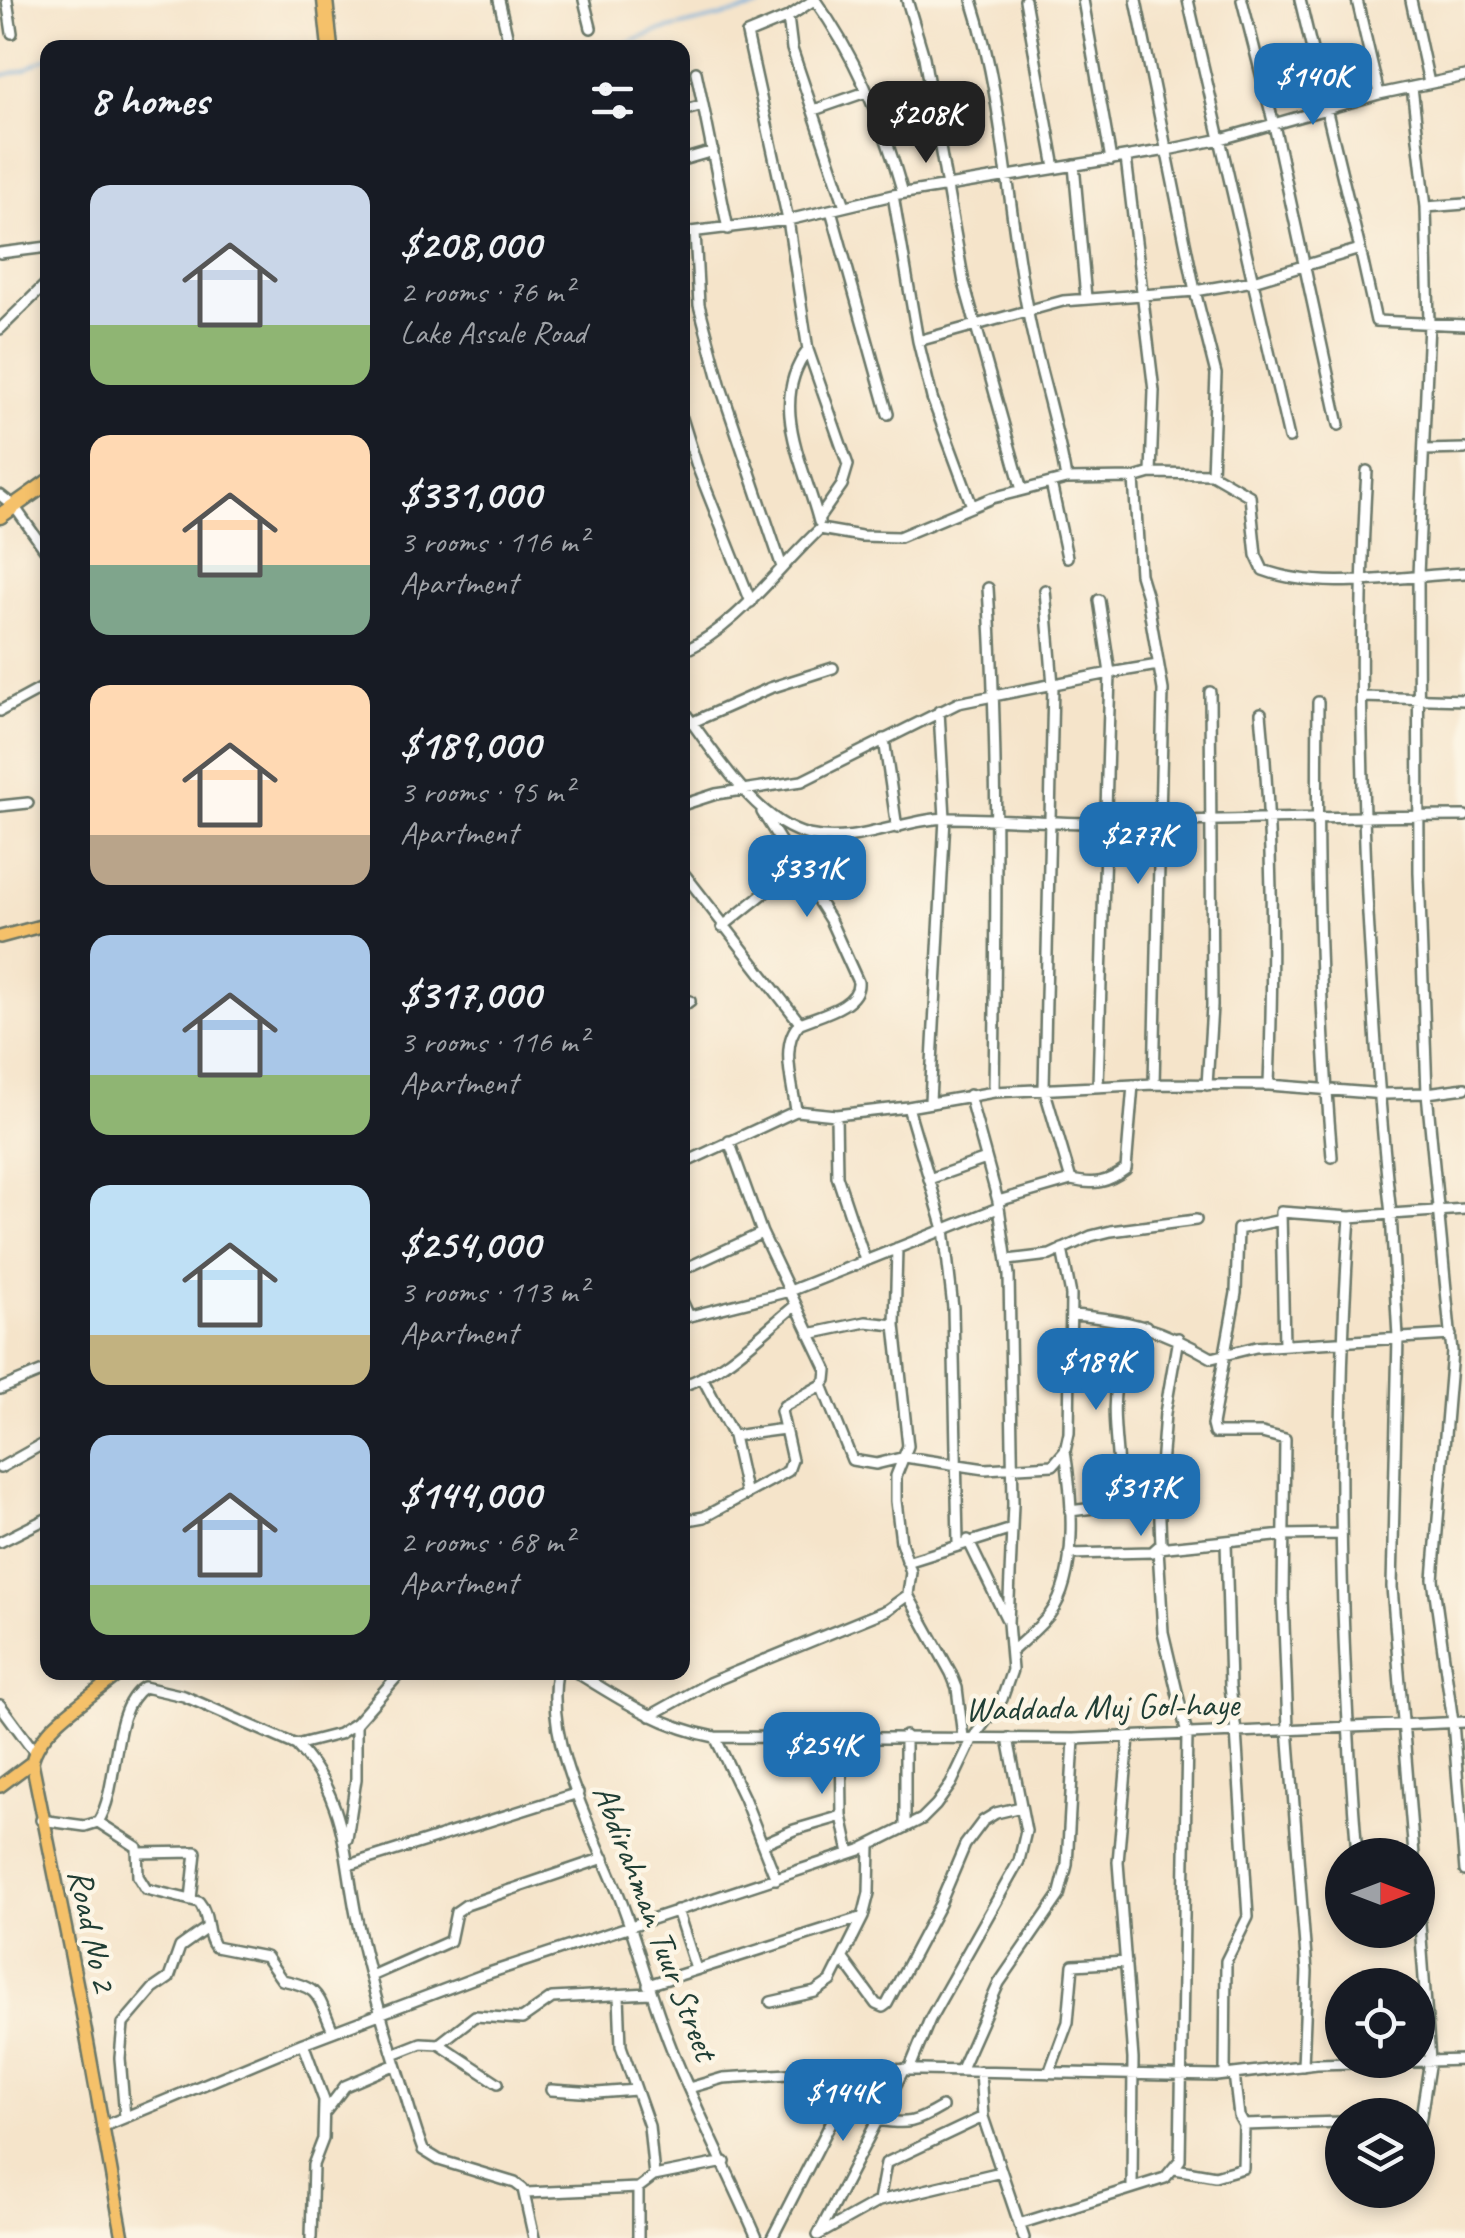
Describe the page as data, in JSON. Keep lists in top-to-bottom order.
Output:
{
  "streets": {
    "main road": ["Road No 2"],
    "street": ["Waddada Muj Gol-haye", "Abdirahman Tuur Street"]
  },
  "north": "right",
  "page": {
    "heading": "8 homes",
    "price": [
      "$140K",
      "$208K",
      "$277K",
      "$331K",
      "$189K",
      "$317K",
      "$254K",
      "$144K"
    ],
    "list": [
      {
        "name": "$208,000",
        "note": "2 rooms · 76 m² · Lake Assale Road"
      },
      {
        "name": "$331,000",
        "note": "3 rooms · 116 m² · Apartment"
      },
      {
        "name": "$189,000",
        "note": "3 rooms · 95 m² · Apartment"
      },
      {
        "name": "$317,000",
        "note": "3 rooms · 116 m² · Apartment"
      },
      {
        "name": "$254,000",
        "note": "3 rooms · 113 m² · Apartment"
      },
      {
        "name": "$144,000",
        "note": "2 rooms · 68 m² · Apartment"
      }
    ]
  }
}
